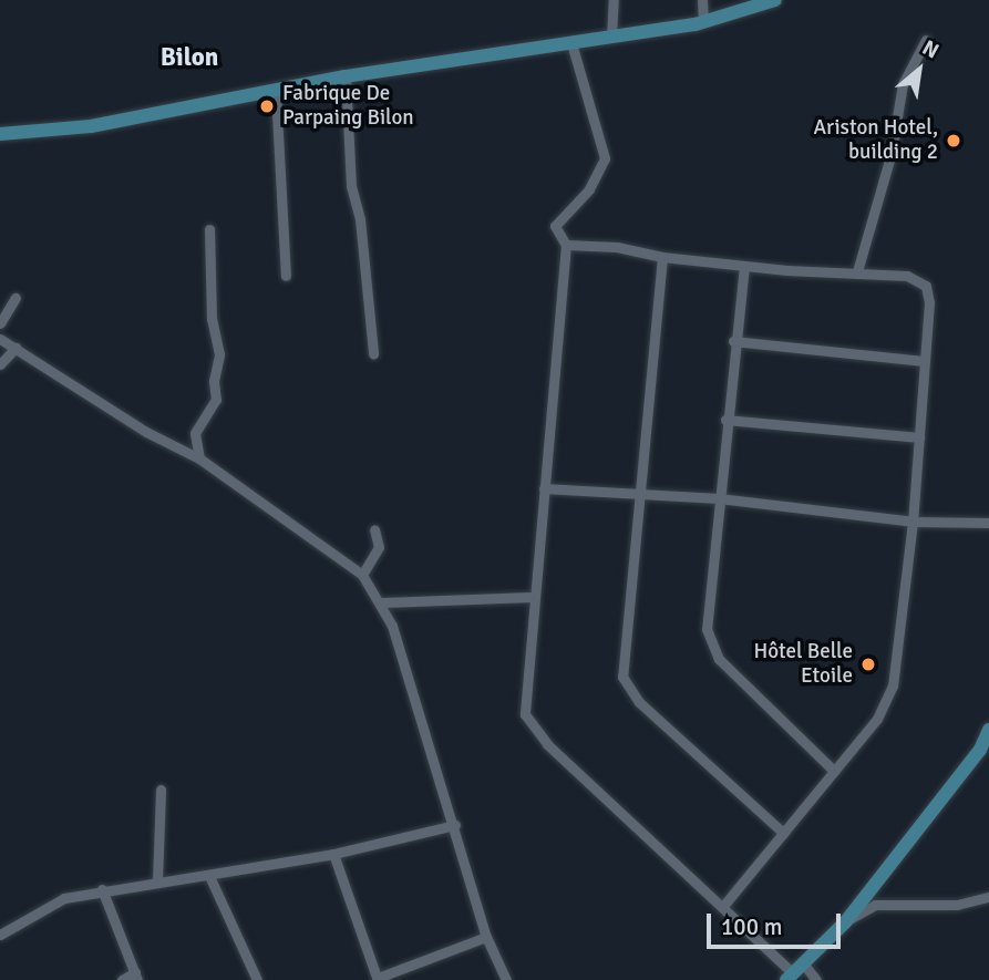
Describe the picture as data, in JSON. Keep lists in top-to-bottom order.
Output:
{
  "districts": ["Bilon"],
  "places": ["Fabrique De Parpaing Bilon", "Ariston Hotel, building 2", "Hôtel Belle Etoile"],
  "scale_bar": "100 m",
  "north": "top right"
}
